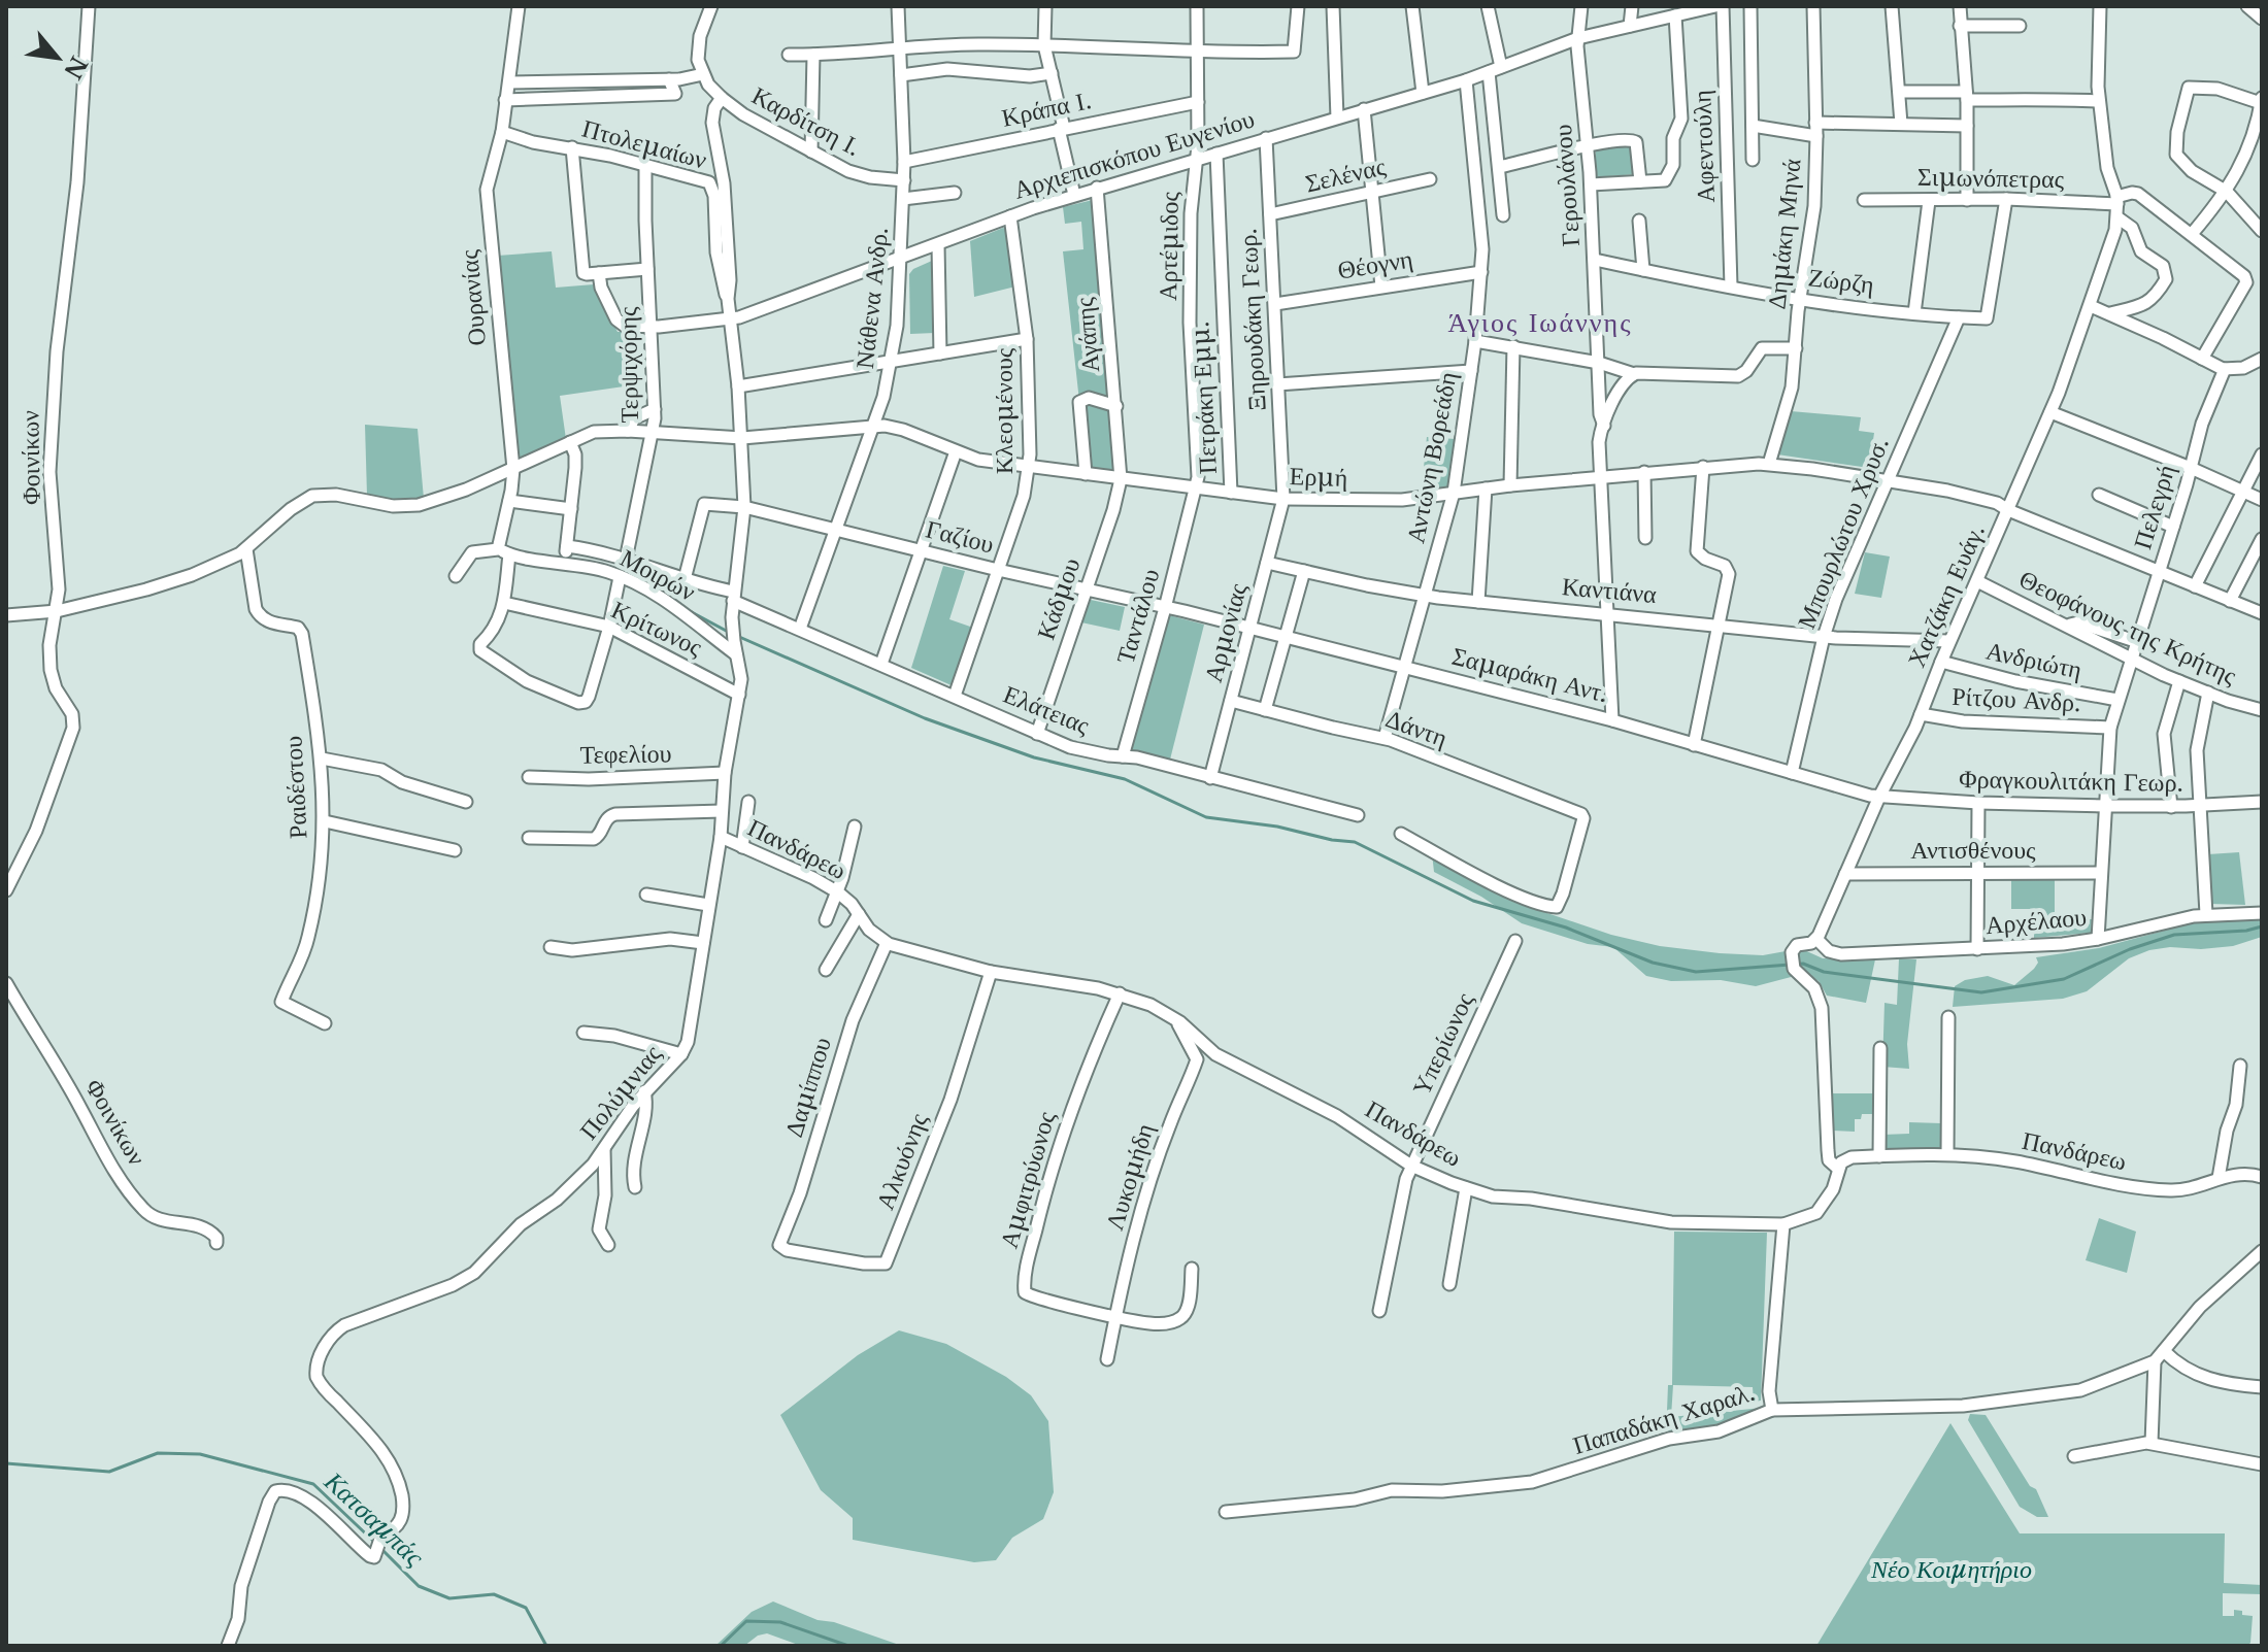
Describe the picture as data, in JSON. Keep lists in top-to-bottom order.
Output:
{
  "streets": {
    "street": [
      "Κράπα Ι.",
      "Καρδίτση Ι.",
      "Πτολεμαίων",
      "Αφεντούλη",
      "Αρχιεπισκόπου Ευγενίου",
      "Σελένας",
      "Σιμωνόπετρας",
      "Γερουλάνου",
      "Δημάκη Μηνά",
      "Αρτέμιδος",
      "Θέογνη",
      "Ζώρζη",
      "Ουρανίας",
      "Νάθενα Ανδρ.",
      "Ξηρουδάκη Γεωρ.",
      "Αγάπης",
      "Τερψιχόρης",
      "Πετράκη Εμμ.",
      "Κλεομένους",
      "Φοινίκων",
      "Αντώνη Βορεάδη",
      "Ερμή",
      "Πελεγρή",
      "Μπουρλώτου Χρυσ.",
      "Γαζίου",
      "Μοιρών",
      "Καντιάνα",
      "Χατζάκη Ευάγ.",
      "Κάδμου",
      "Ταντάλου",
      "Θεοφάνους της Κρήτης",
      "Κρίτωνος",
      "Αρμονίας",
      "Ανδριώτη",
      "Σαμαράκη Αντ.",
      "Ρίτζου Ανδρ.",
      "Ελάτειας",
      "Δάντη",
      "Τεφελίου",
      "Φραγκουλιτάκη Γεωρ.",
      "Ραιδέστου",
      "Πανδάρεω",
      "Αντισθένους",
      "Αρχέλαου",
      "Υπερίωνος",
      "Δαμίππου",
      "Πολύμνιας",
      "Αλκυόνης",
      "Λυκομήδη",
      "Αμφιτρύωνος",
      "Παπαδάκη Χαραλ."
    ]
  },
  "crossings": [
    ["Κράπα Ι.", "Αρτέμιδος"],
    ["Κράπα Ι.", "Νάθενα Ανδρ."],
    ["Καρδίτση Ι.", "Πτολεμαίων"],
    ["Καρδίτση Ι.", "Νάθενα Ανδρ."],
    ["Πτολεμαίων", "Αρχιεπισκόπου Ευγενίου"],
    ["Πτολεμαίων", "Ουρανίας"],
    ["Πτολεμαίων", "Τερψιχόρης"],
    ["Πτολεμαίων", "Ερμή"],
    ["Πτολεμαίων", "Πολύμνιας"],
    ["Αφεντούλη", "Ζώρζη"],
    ["Αρχιεπισκόπου Ευγενίου", "Γερουλάνου"],
    ["Αρχιεπισκόπου Ευγενίου", "Αρτέμιδος"],
    ["Αρχιεπισκόπου Ευγενίου", "Νάθενα Ανδρ."],
    ["Αρχιεπισκόπου Ευγενίου", "Ξηρουδάκη Γεωρ."],
    ["Αρχιεπισκόπου Ευγενίου", "Αγάπης"],
    ["Αρχιεπισκόπου Ευγενίου", "Τερψιχόρης"],
    ["Αρχιεπισκόπου Ευγενίου", "Πετράκη Εμμ."],
    ["Αρχιεπισκόπου Ευγενίου", "Κλεομένους"],
    ["Αρχιεπισκόπου Ευγενίου", "Αντώνη Βορεάδη"],
    ["Σελένας", "Ξηρουδάκη Γεωρ."],
    ["Σιμωνόπετρας", "Ζώρζη"],
    ["Σιμωνόπετρας", "Χατζάκη Ευάγ."],
    ["Γερουλάνου", "Ζώρζη"],
    ["Δημάκη Μηνά", "Ζώρζη"],
    ["Δημάκη Μηνά", "Ερμή"],
    ["Αρτέμιδος", "Ερμή"],
    ["Αρτέμιδος", "Ταντάλου"],
    ["Θέογνη", "Ξηρουδάκη Γεωρ."],
    ["Θέογνη", "Αντώνη Βορεάδη"],
    ["Ζώρζη", "Μπουρλώτου Χρυσ."],
    ["Ουρανίας", "Ερμή"],
    ["Ουρανίας", "Μοιρών"],
    ["Νάθενα Ανδρ.", "Ερμή"],
    ["Νάθενα Ανδρ.", "Γαζίου"],
    ["Νάθενα Ανδρ.", "Ελάτειας"],
    ["Ξηρουδάκη Γεωρ.", "Ερμή"],
    ["Ξηρουδάκη Γεωρ.", "Αρμονίας"],
    ["Αγάπης", "Ερμή"],
    ["Αγάπης", "Κάδμου"],
    ["Τερψιχόρης", "Ερμή"],
    ["Τερψιχόρης", "Ελάτειας"],
    ["Πετράκη Εμμ.", "Ερμή"],
    ["Κλεομένους", "Ερμή"],
    ["Κλεομένους", "Γαζίου"],
    ["Κλεομένους", "Ελάτειας"],
    ["Φοινίκων", "Ερμή"],
    ["Αντώνη Βορεάδη", "Ερμή"],
    ["Αντώνη Βορεάδη", "Καντιάνα"],
    ["Αντώνη Βορεάδη", "Σαμαράκη Αντ."],
    ["Αντώνη Βορεάδη", "Δάντη"],
    ["Ερμή", "Πελεγρή"],
    ["Ερμή", "Μπουρλώτου Χρυσ."],
    ["Ερμή", "Χατζάκη Ευάγ."],
    ["Ερμή", "Κάδμου"],
    ["Ερμή", "Ταντάλου"],
    ["Ερμή", "Αρμονίας"],
    ["Ερμή", "Ραιδέστου"],
    ["Ερμή", "Πολύμνιας"],
    ["Πελεγρή", "Θεοφάνους της Κρήτης"],
    ["Πελεγρή", "Ανδριώτη"],
    ["Πελεγρή", "Ρίτζου Ανδρ."],
    ["Πελεγρή", "Φραγκουλιτάκη Γεωρ."],
    ["Πελεγρή", "Αντισθένους"],
    ["Πελεγρή", "Αρχέλαου"],
    ["Μπουρλώτου Χρυσ.", "Καντιάνα"],
    ["Μπουρλώτου Χρυσ.", "Σαμαράκη Αντ."],
    ["Γαζίου", "Κάδμου"],
    ["Γαζίου", "Ταντάλου"],
    ["Γαζίου", "Σαμαράκη Αντ."],
    ["Γαζίου", "Ελάτειας"],
    ["Γαζίου", "Πολύμνιας"],
    ["Μοιρών", "Πολύμνιας"],
    ["Καντιάνα", "Χατζάκη Ευάγ."],
    ["Καντιάνα", "Αρμονίας"],
    ["Χατζάκη Ευάγ.", "Θεοφάνους της Κρήτης"],
    ["Χατζάκη Ευάγ.", "Ανδριώτη"],
    ["Χατζάκη Ευάγ.", "Σαμαράκη Αντ."],
    ["Χατζάκη Ευάγ.", "Ρίτζου Ανδρ."],
    ["Χατζάκη Ευάγ.", "Φραγκουλιτάκη Γεωρ."],
    ["Χατζάκη Ευάγ.", "Πανδάρεω"],
    ["Χατζάκη Ευάγ.", "Αντισθένους"],
    ["Χατζάκη Ευάγ.", "Αρχέλαου"],
    ["Κάδμου", "Ελάτειας"],
    ["Ταντάλου", "Σαμαράκη Αντ."],
    ["Ταντάλου", "Ελάτειας"],
    ["Κρίτωνος", "Πολύμνιας"],
    ["Αρμονίας", "Σαμαράκη Αντ."],
    ["Αρμονίας", "Ελάτειας"],
    ["Αρμονίας", "Δάντη"],
    ["Σαμαράκη Αντ.", "Φραγκουλιτάκη Γεωρ."],
    ["Ελάτειας", "Πολύμνιας"],
    ["Τεφελίου", "Πολύμνιας"],
    ["Πανδάρεω", "Υπερίωνος"],
    ["Πανδάρεω", "Δαμίππου"],
    ["Πανδάρεω", "Πολύμνιας"],
    ["Πανδάρεω", "Αλκυόνης"],
    ["Πανδάρεω", "Λυκομήδη"],
    ["Πανδάρεω", "Αμφιτρύωνος"],
    ["Δαμίππου", "Αλκυόνης"],
    ["Λυκομήδη", "Αμφιτρύωνος"]
  ],
  "districts": ["Άγιος Ιωάννης"],
  "water": ["Κατσαμπάς"],
  "parks": ["Νέο Κοιμητήριο"],
  "north": "bottom right"
}
